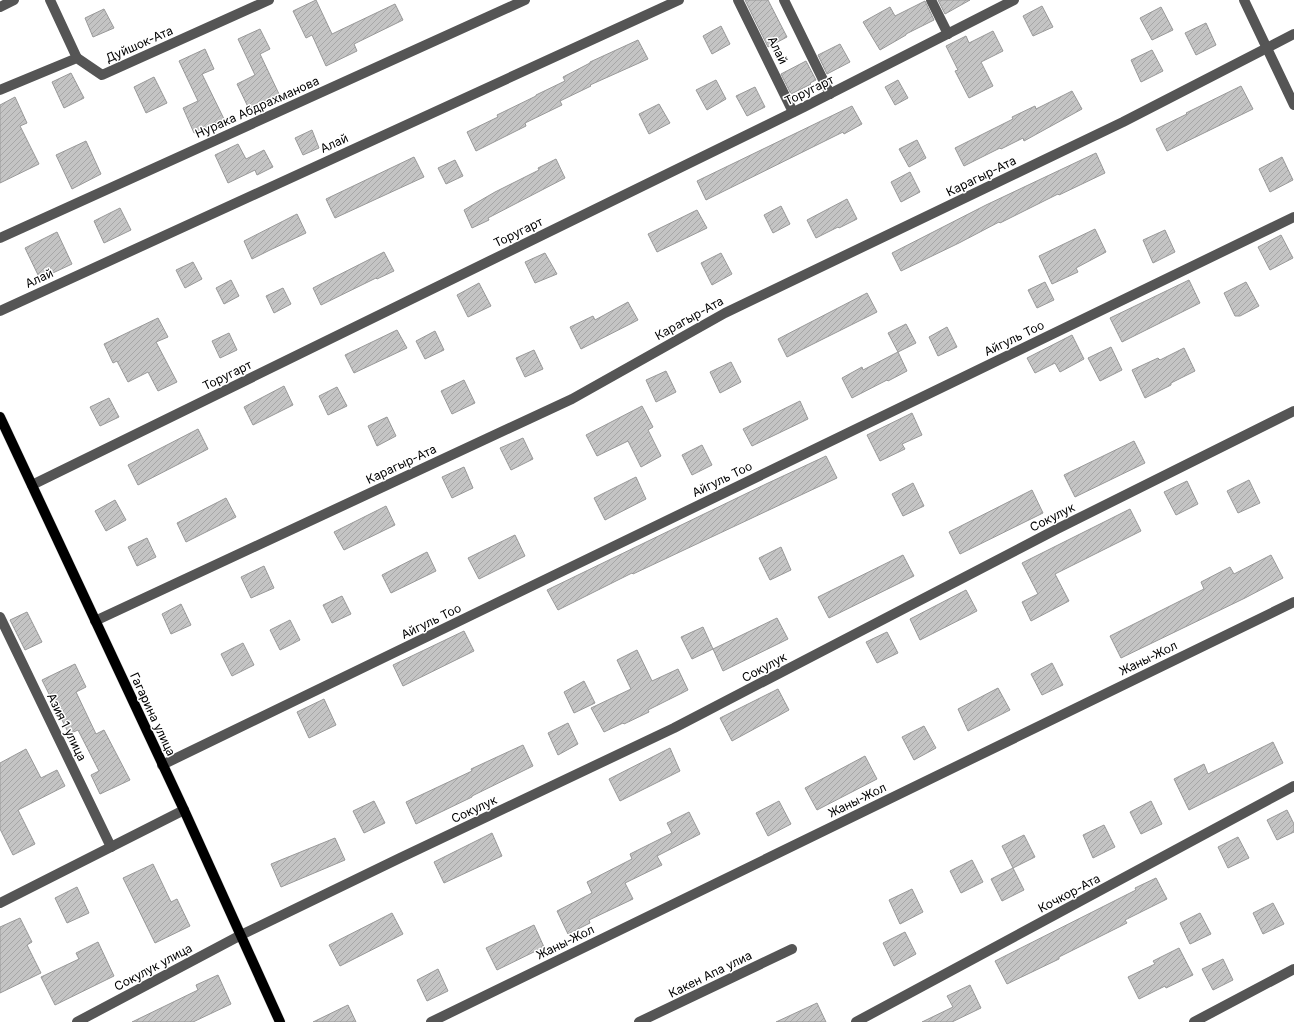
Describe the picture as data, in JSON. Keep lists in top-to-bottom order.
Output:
{
  "streets": {
    "main road": ["Гагарина улица"],
    "street": [
      "Дуйшок-Ата",
      "Алай",
      "Торугарт",
      "Нурака Абдрахманова",
      "Карагыр-Ата",
      "Айгуль Тоо",
      "Сокулук",
      "Жаны-Жол",
      "Азия 1 улица",
      "Кочкор-Ата",
      "Сокулук улица",
      "Какен Апа улиа"
    ]
  },
  "crossings": [
    ["Алай", "Торугарт"],
    ["Торугарт", "Гагарина улица"],
    ["Карагыр-Ата", "Гагарина улица"],
    ["Айгуль Тоо", "Гагарина улица"],
    ["Сокулук", "Гагарина улица"],
    ["Сокулук", "Сокулук улица"],
    ["Гагарина улица", "Сокулук улица"]
  ]
}
